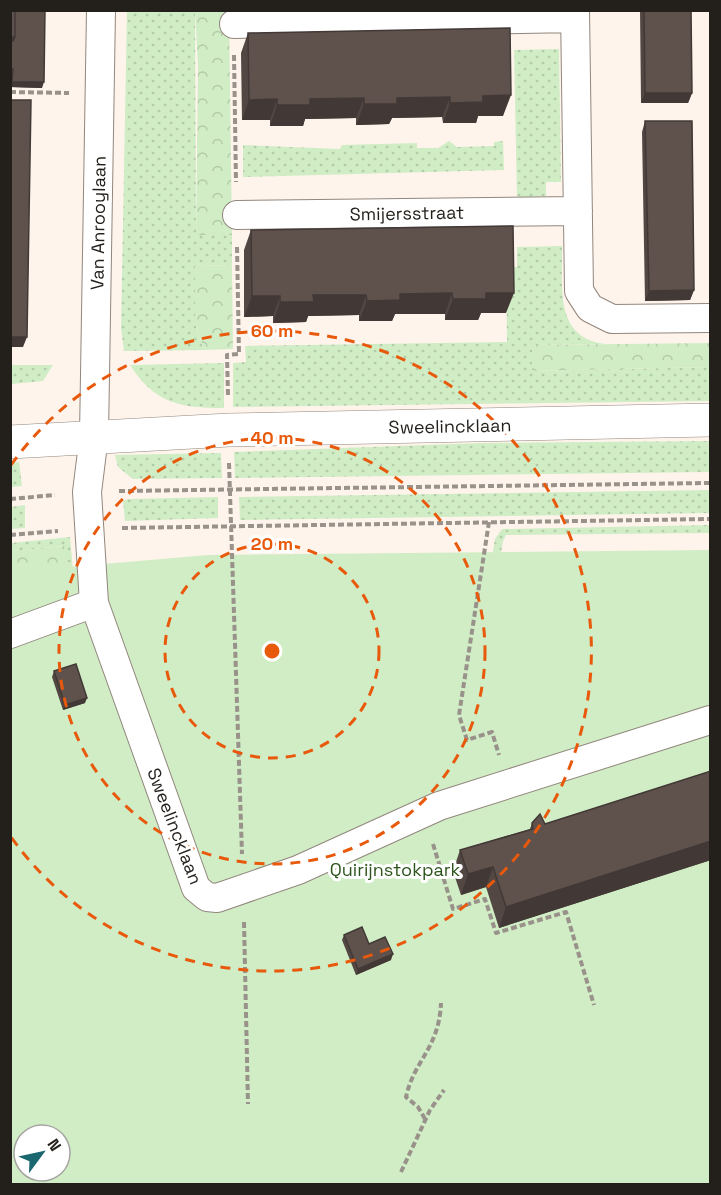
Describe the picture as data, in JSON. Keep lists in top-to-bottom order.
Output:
{
  "streets": {
    "street": ["Smijersstraat", "Van Anrooylaan", "Sweelincklaan"]
  },
  "crossings": [
    ["Van Anrooylaan", "Sweelincklaan"]
  ],
  "parks": ["Quirijnstokpark"],
  "north": "top right",
  "rings": ["60 m", "40 m", "20 m"]
}
